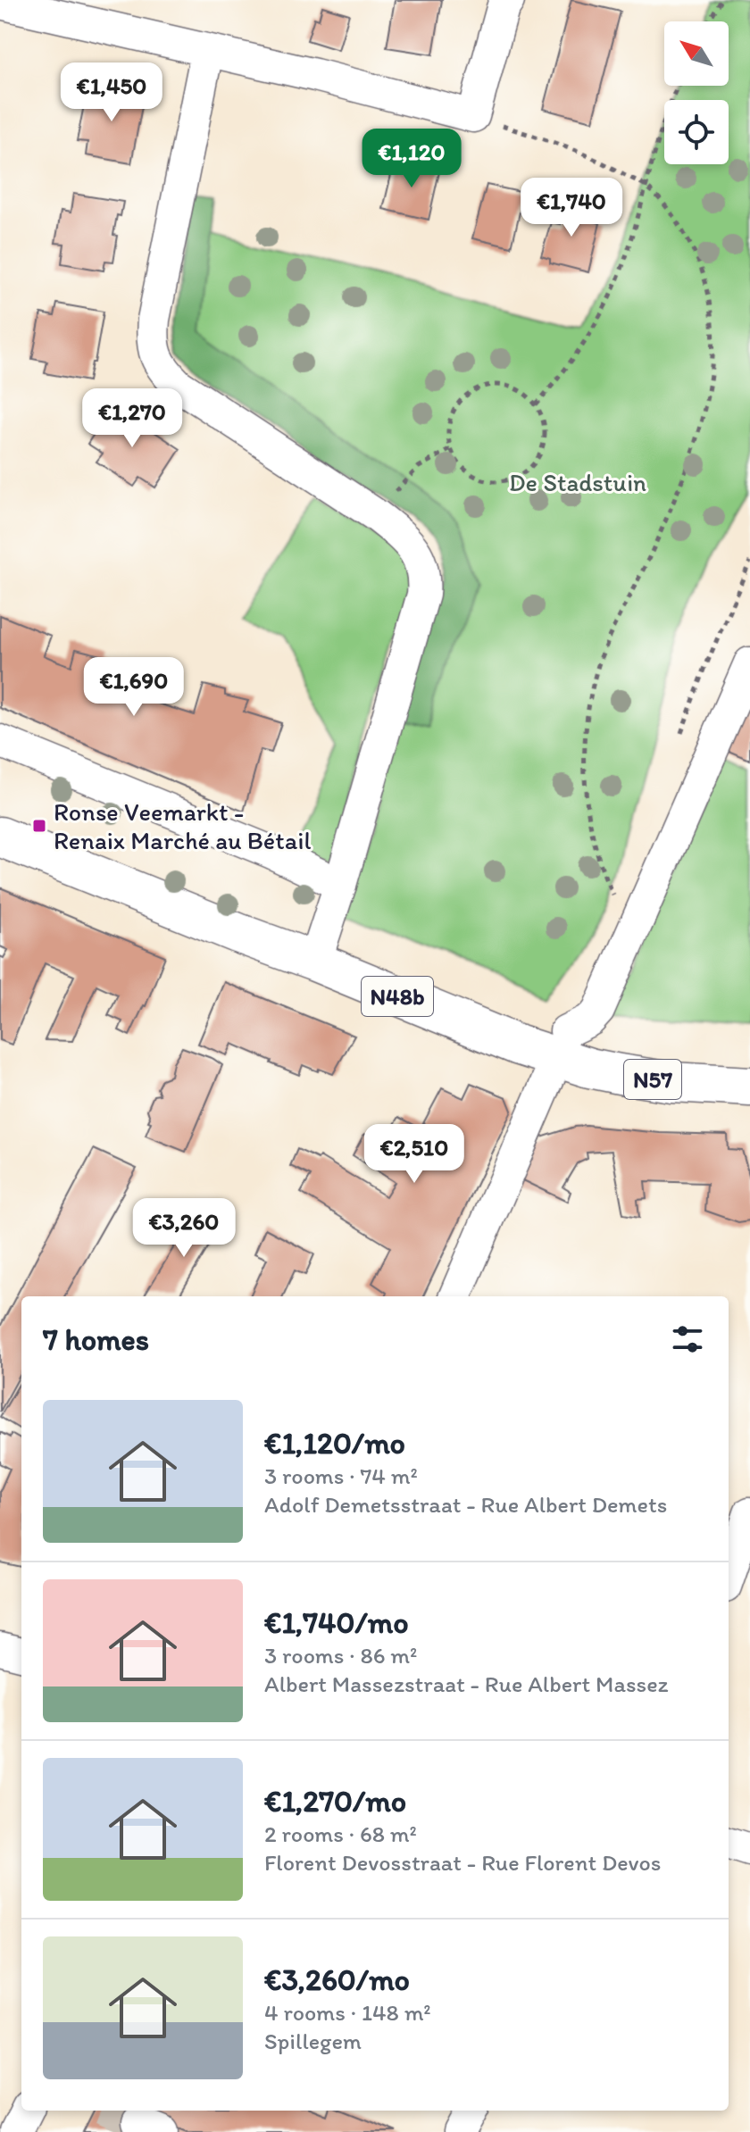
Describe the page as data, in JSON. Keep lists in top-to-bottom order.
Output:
{
  "streets": {
    "main road": ["N48b", "N57"]
  },
  "crossings": [
    ["N48b", "N57"]
  ],
  "parks": ["De Stadstuin"],
  "places": {
    "transit": ["Ronse Veemarkt - Renaix Marché au Bétail"]
  },
  "north": "top left",
  "page": {
    "price": [
      "€1,450",
      "€1,120",
      "€1,740",
      "€1,270",
      "€1,690",
      "€2,510",
      "€3,260"
    ],
    "heading": "7 homes",
    "list": [
      {
        "name": "€1,120/mo",
        "note": "3 rooms · 74 m² · Adolf Demetsstraat - Rue Albert Demets"
      },
      {
        "name": "€1,740/mo",
        "note": "3 rooms · 86 m² · Albert Massezstraat - Rue Albert Massez"
      },
      {
        "name": "€1,270/mo",
        "note": "2 rooms · 68 m² · Florent Devosstraat - Rue Florent Devos"
      },
      {
        "name": "€3,260/mo",
        "note": "4 rooms · 148 m² · Spillegem"
      }
    ]
  }
}
